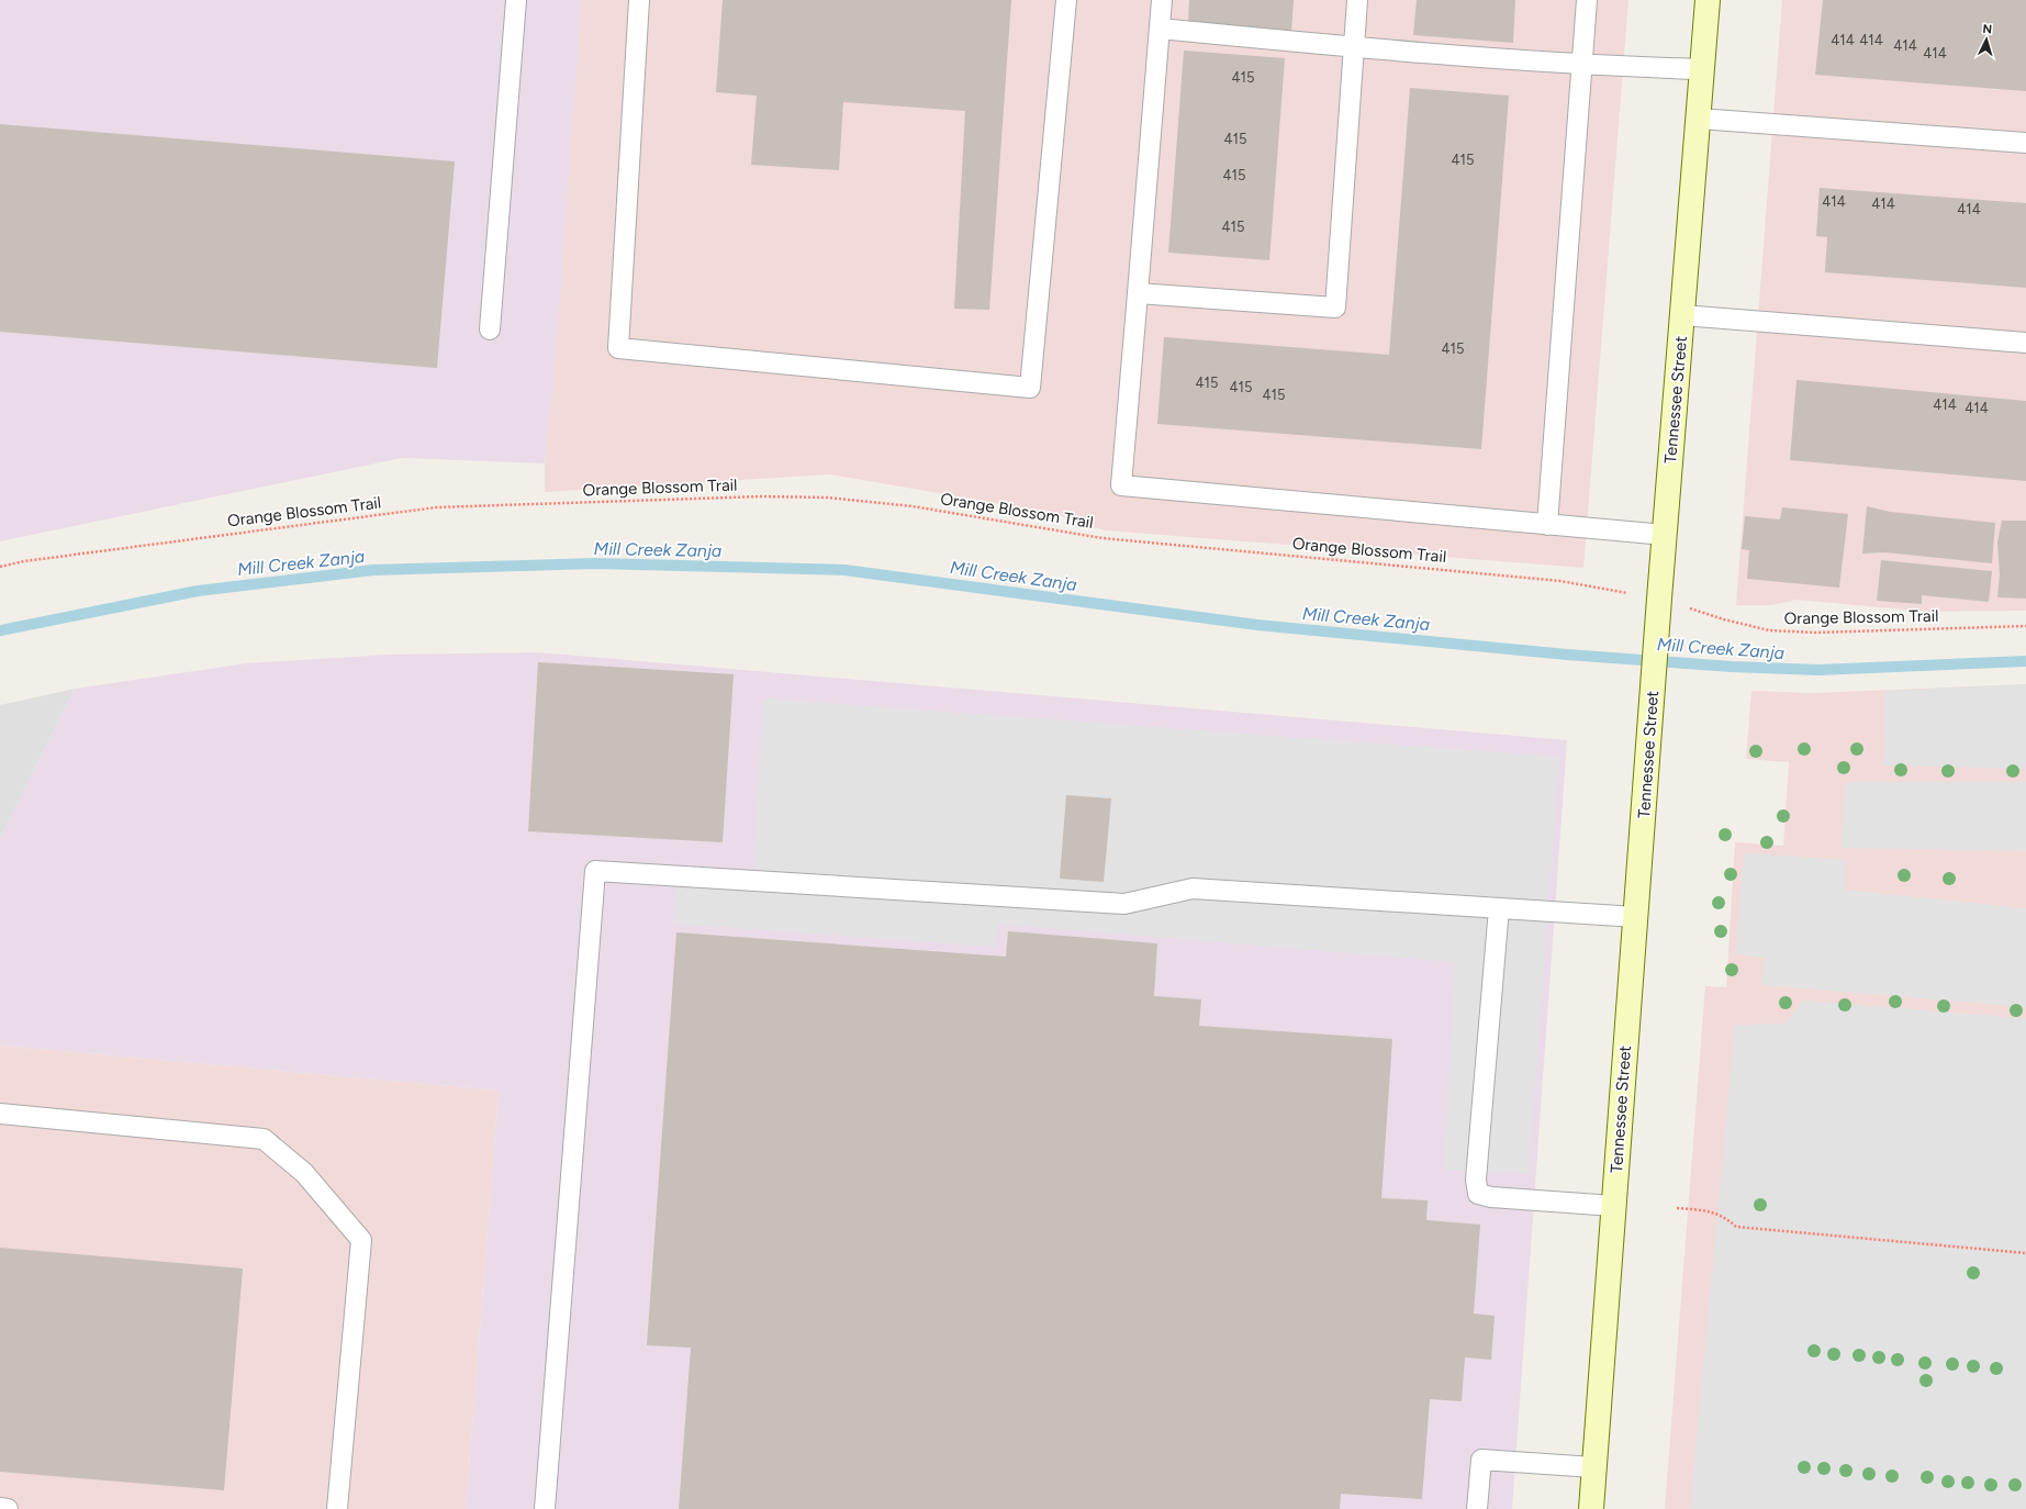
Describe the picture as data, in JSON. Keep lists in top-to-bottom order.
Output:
{
  "streets": {
    "main road": ["Tennessee Street"],
    "path": ["Orange Blossom Trail"]
  },
  "crossings": [
    ["Tennessee Street", "Orange Blossom Trail"]
  ],
  "water": ["Mill Creek Zanja"],
  "house_numbers": [
    "414",
    "414",
    "414",
    "414",
    "415",
    "415",
    "415",
    "415",
    "414",
    "414",
    "414",
    "415",
    "415",
    "415",
    "415",
    "415",
    "414",
    "414"
  ],
  "north": "top"
}
